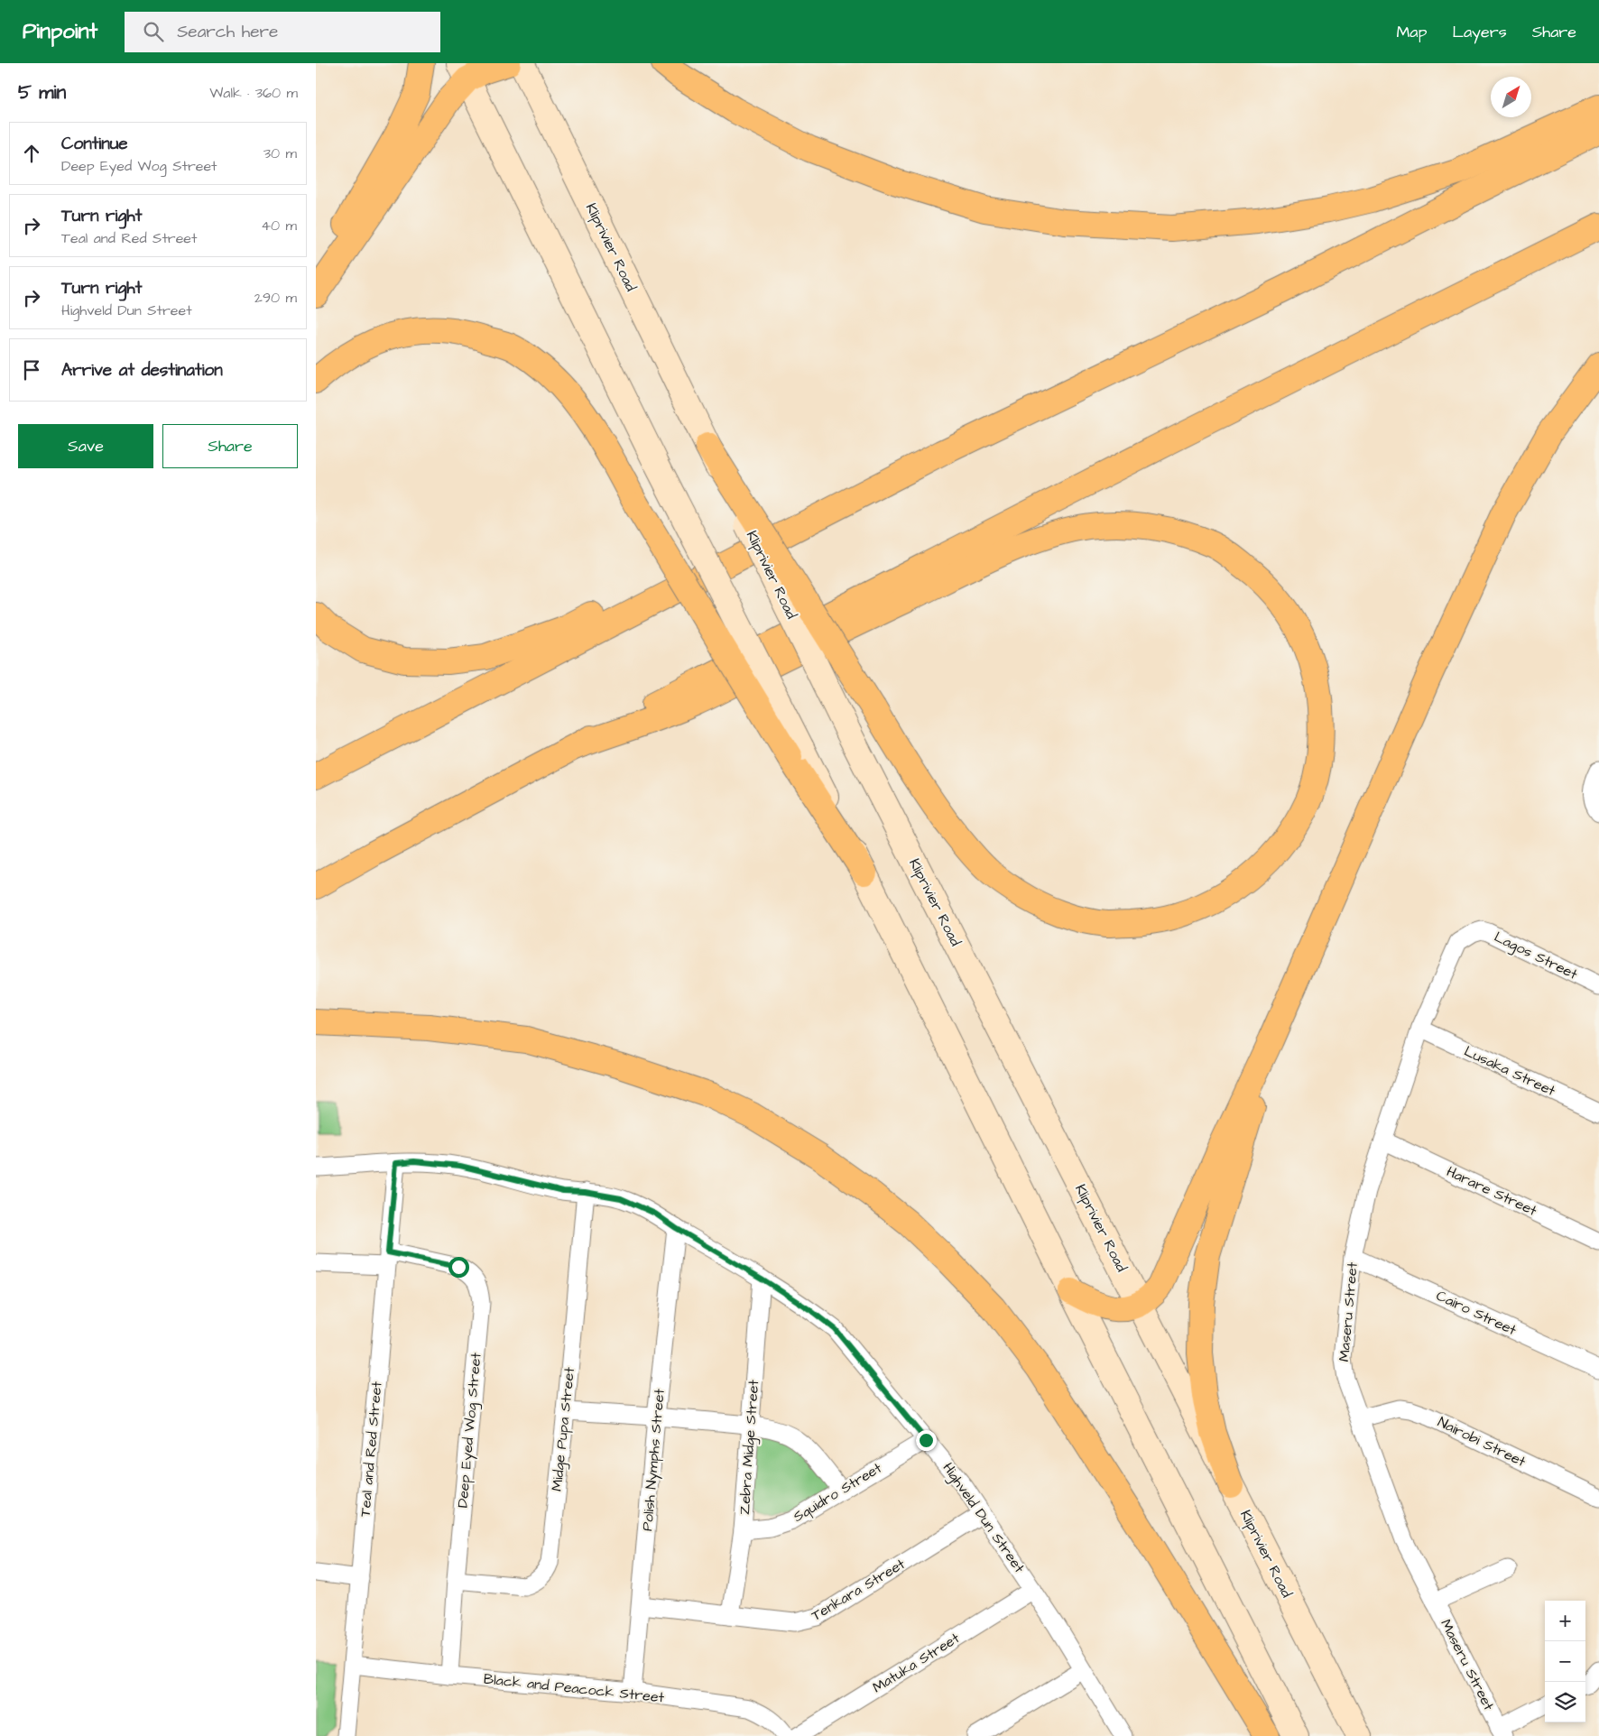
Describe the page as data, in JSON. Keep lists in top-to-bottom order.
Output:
{
  "streets": {
    "main road": ["Kliprivier Road"],
    "street": [
      "Lagos Street",
      "Lusaka Street",
      "Harare Street",
      "Maseru Street",
      "Cairo Street",
      "Midge Pupa Street",
      "Deep Eyed Wog Street",
      "Nairobi Street",
      "Zebra Midge Street",
      "Teal and Red Street",
      "Polish Nymphs Street",
      "Squidro Street",
      "Highveld Dun Street",
      "Tenkara Street",
      "Matuka Street",
      "Black and Peacock Street"
    ]
  },
  "crossings": [
    ["Lagos Street", "Maseru Street"],
    ["Lusaka Street", "Maseru Street"],
    ["Harare Street", "Maseru Street"],
    ["Maseru Street", "Cairo Street"],
    ["Maseru Street", "Nairobi Street"],
    ["Midge Pupa Street", "Deep Eyed Wog Street"],
    ["Midge Pupa Street", "Highveld Dun Street"],
    ["Deep Eyed Wog Street", "Teal and Red Street"],
    ["Deep Eyed Wog Street", "Black and Peacock Street"],
    ["Zebra Midge Street", "Squidro Street"],
    ["Zebra Midge Street", "Highveld Dun Street"],
    ["Zebra Midge Street", "Tenkara Street"],
    ["Teal and Red Street", "Highveld Dun Street"],
    ["Teal and Red Street", "Black and Peacock Street"],
    ["Polish Nymphs Street", "Highveld Dun Street"],
    ["Polish Nymphs Street", "Tenkara Street"],
    ["Polish Nymphs Street", "Black and Peacock Street"],
    ["Squidro Street", "Highveld Dun Street"],
    ["Highveld Dun Street", "Tenkara Street"],
    ["Highveld Dun Street", "Matuka Street"]
  ],
  "north": "top right",
  "page": {
    "header": "Pinpoint",
    "search": "Search here",
    "nav": ["Map", "Layers", "Share"],
    "heading": ["5 min", "Walk · 360 m"],
    "list": [
      ["Continue", "Deep Eyed Wog Street", "30 m"],
      ["Turn right", "Teal and Red Street", "40 m"],
      ["Turn right", "Highveld Dun Street", "290 m"],
      "Arrive at destination"
    ],
    "buttons": ["Save", "Share"],
    "map_buttons": ["+", "−"]
  }
}
